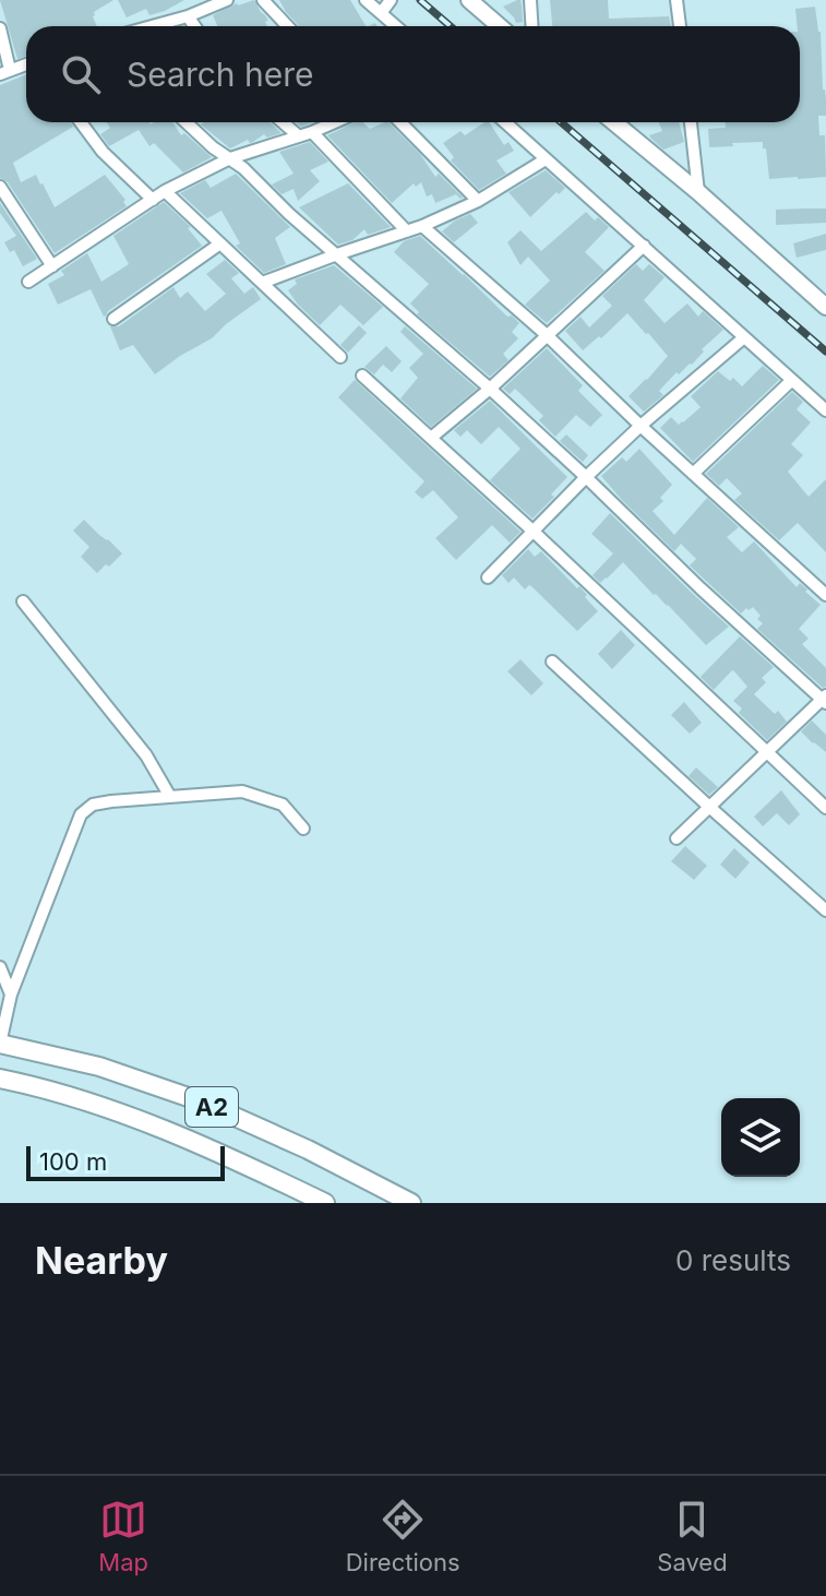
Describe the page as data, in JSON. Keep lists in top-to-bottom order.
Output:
{
  "streets": {
    "highway": ["A2"]
  },
  "scale_bar": "100 m",
  "page": {
    "search": "Search here",
    "scale": "100 m",
    "heading": ["Nearby", "0 results"],
    "nav": ["Map", "Directions", "Saved"]
  }
}
